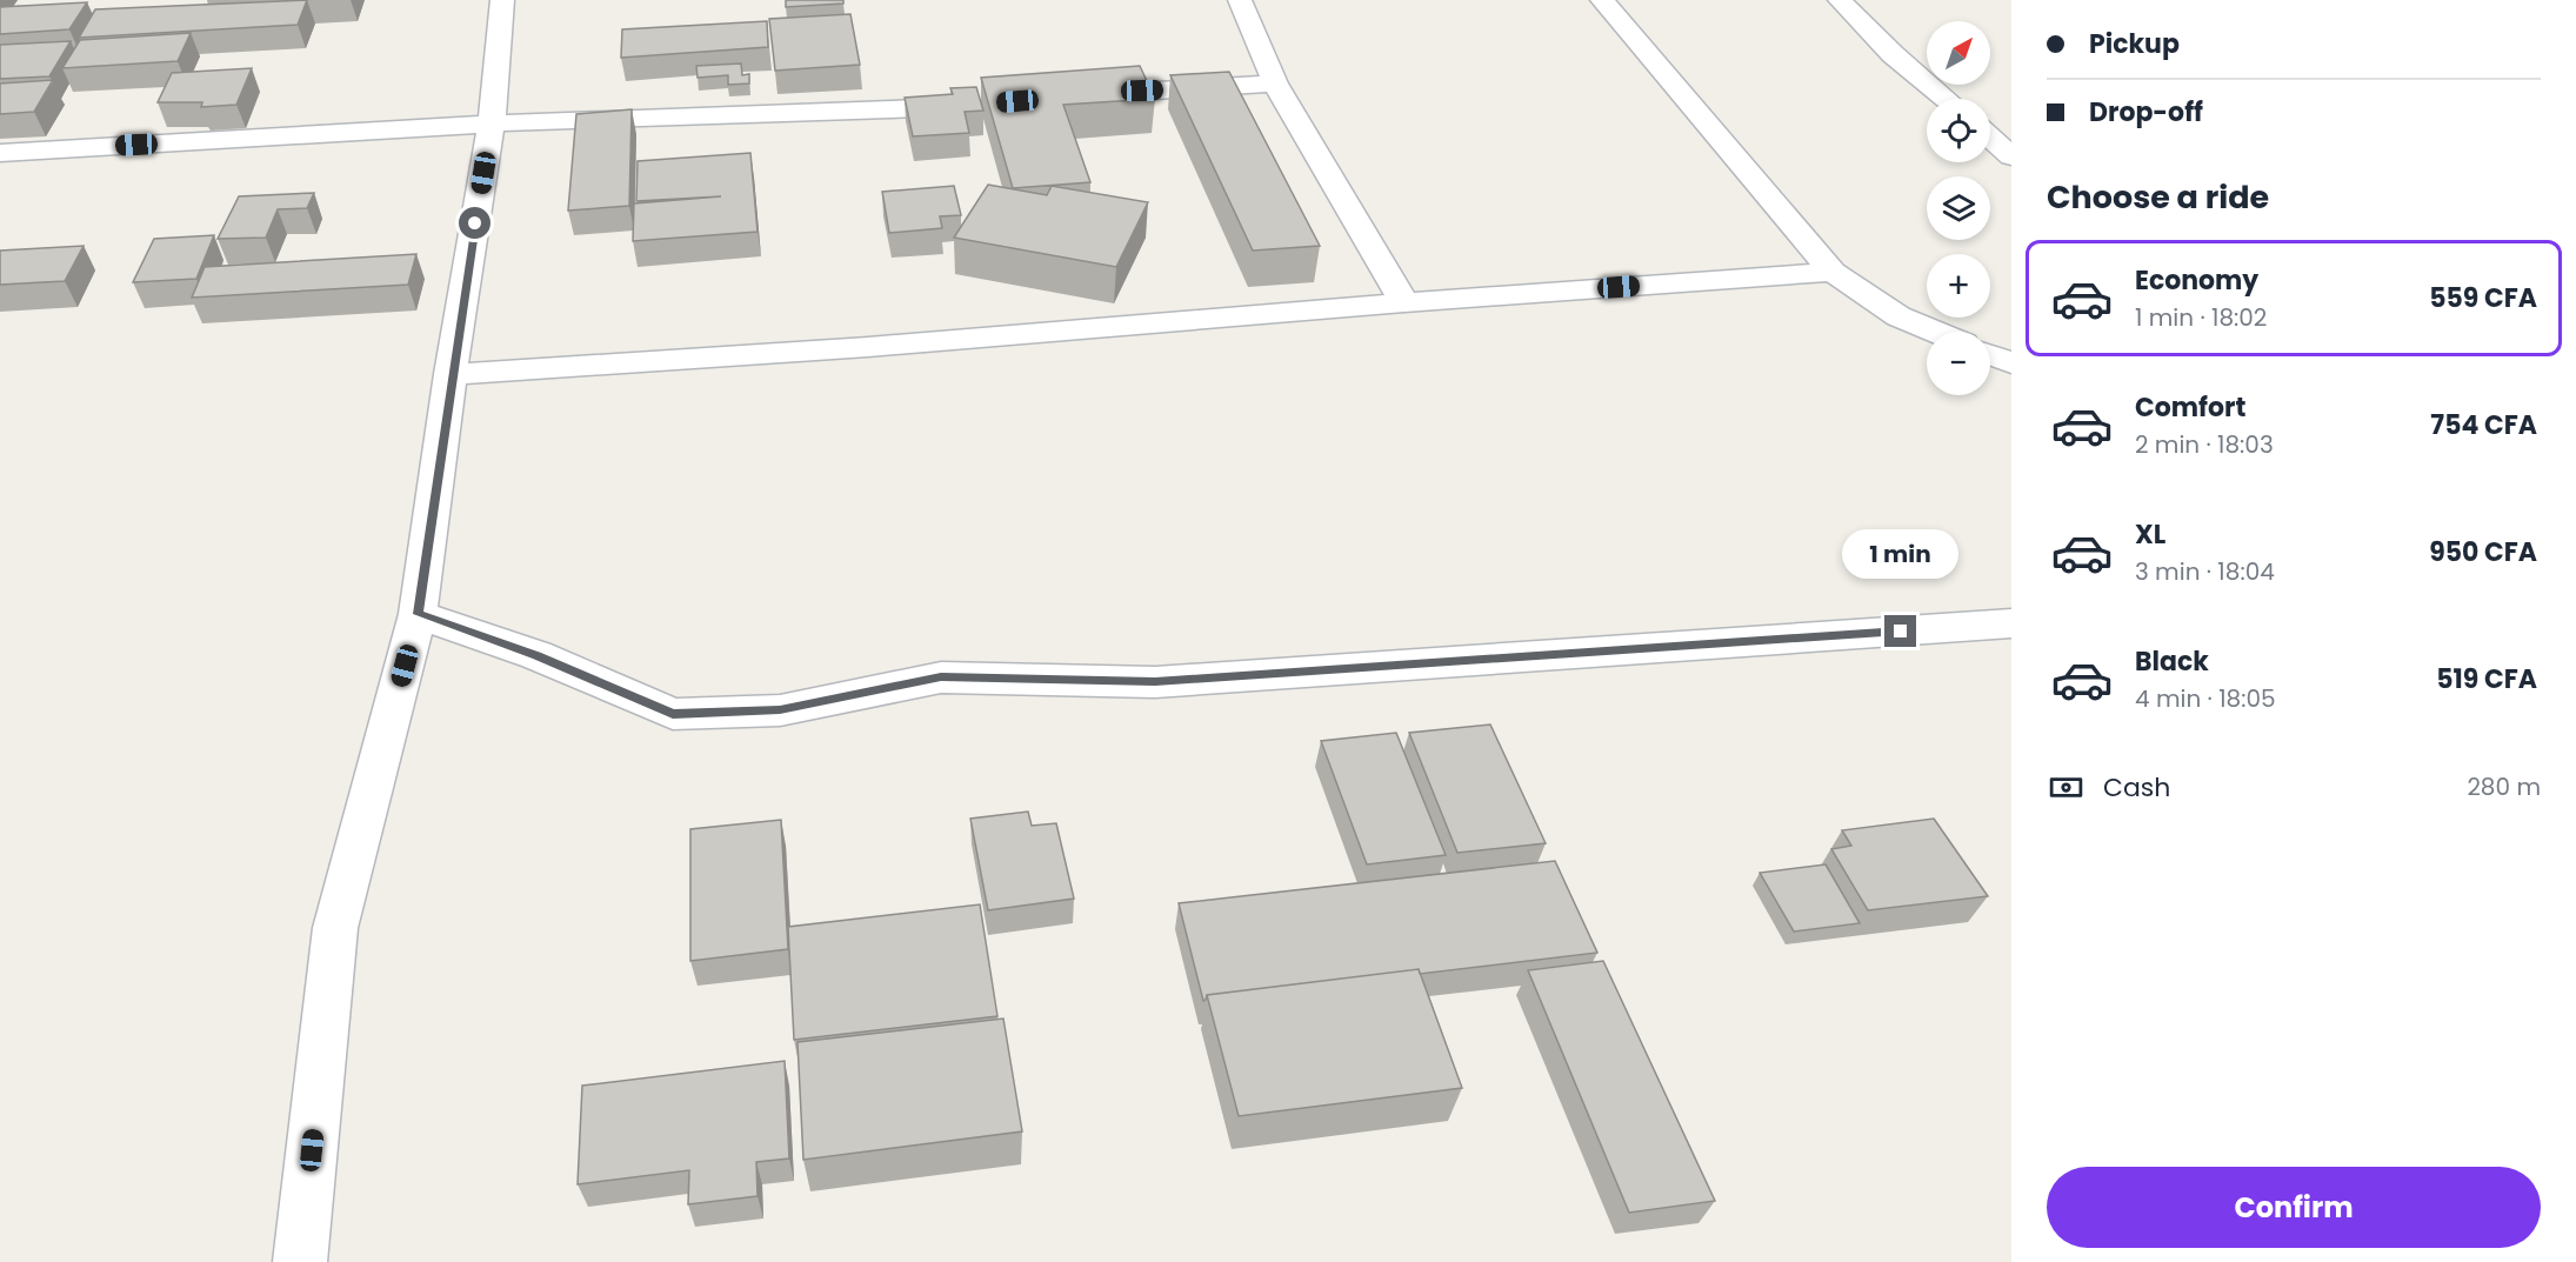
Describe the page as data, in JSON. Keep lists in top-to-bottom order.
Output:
{
  "north": "top right",
  "page": {
    "banner": ["Pickup", "Drop-off"],
    "map_buttons": ["+", "−"],
    "heading": "Choose a ride",
    "list": [
      {
        "name": "Economy",
        "note": "1 min · 18:02",
        "value": "559 CFA"
      },
      {
        "name": "Comfort",
        "note": "2 min · 18:03",
        "value": "754 CFA"
      },
      {
        "name": "XL",
        "note": "3 min · 18:04",
        "value": "950 CFA"
      },
      {
        "name": "Black",
        "note": "4 min · 18:05",
        "value": "519 CFA"
      }
    ],
    "bubble": "1 min",
    "pay": ["Cash", "280 m"],
    "buttons": "Confirm"
  }
}
